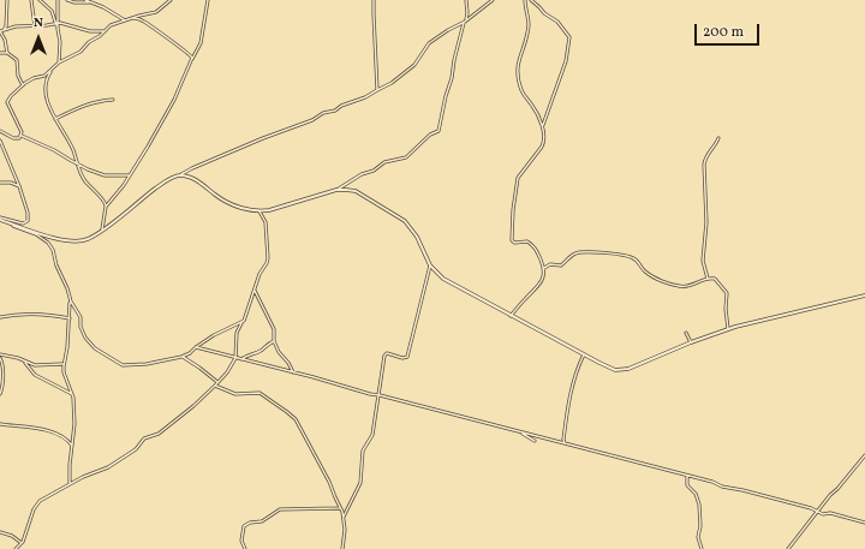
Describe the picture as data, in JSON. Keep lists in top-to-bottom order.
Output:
{
  "scale_bar": "200 m",
  "north": "top"
}
